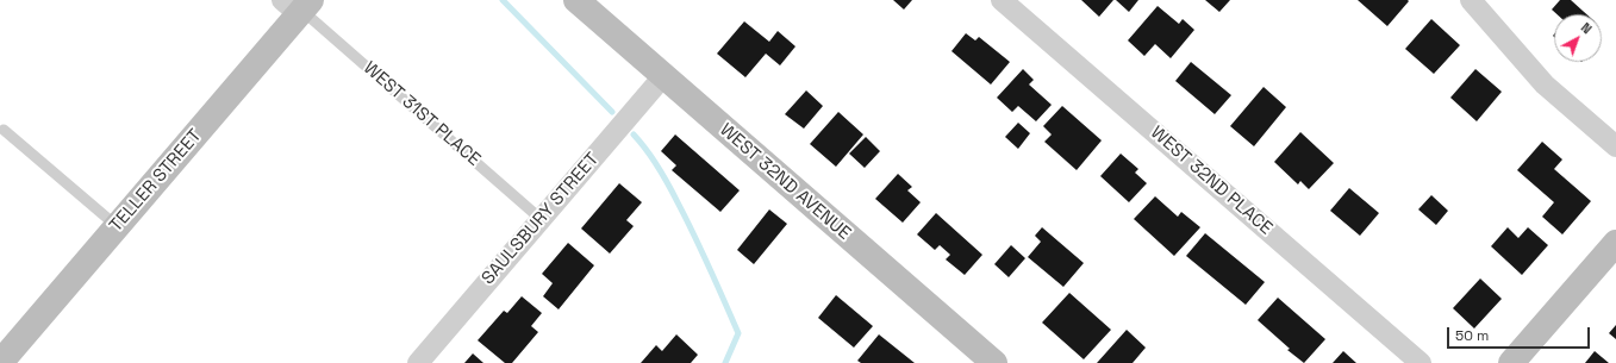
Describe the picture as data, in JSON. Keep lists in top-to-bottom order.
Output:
{
  "streets": {
    "street": [
      "TELLER STREET",
      "WEST 32ND PLACE",
      "WEST 32ND AVENUE",
      "SAULSBURY STREET"
    ],
    "lane": ["WEST 31ST PLACE"]
  },
  "crossings": [
    ["WEST 31ST PLACE", "TELLER STREET"],
    ["WEST 31ST PLACE", "SAULSBURY STREET"],
    ["WEST 32ND AVENUE", "SAULSBURY STREET"]
  ],
  "scale_bar": "50 m",
  "north": "top right"
}
